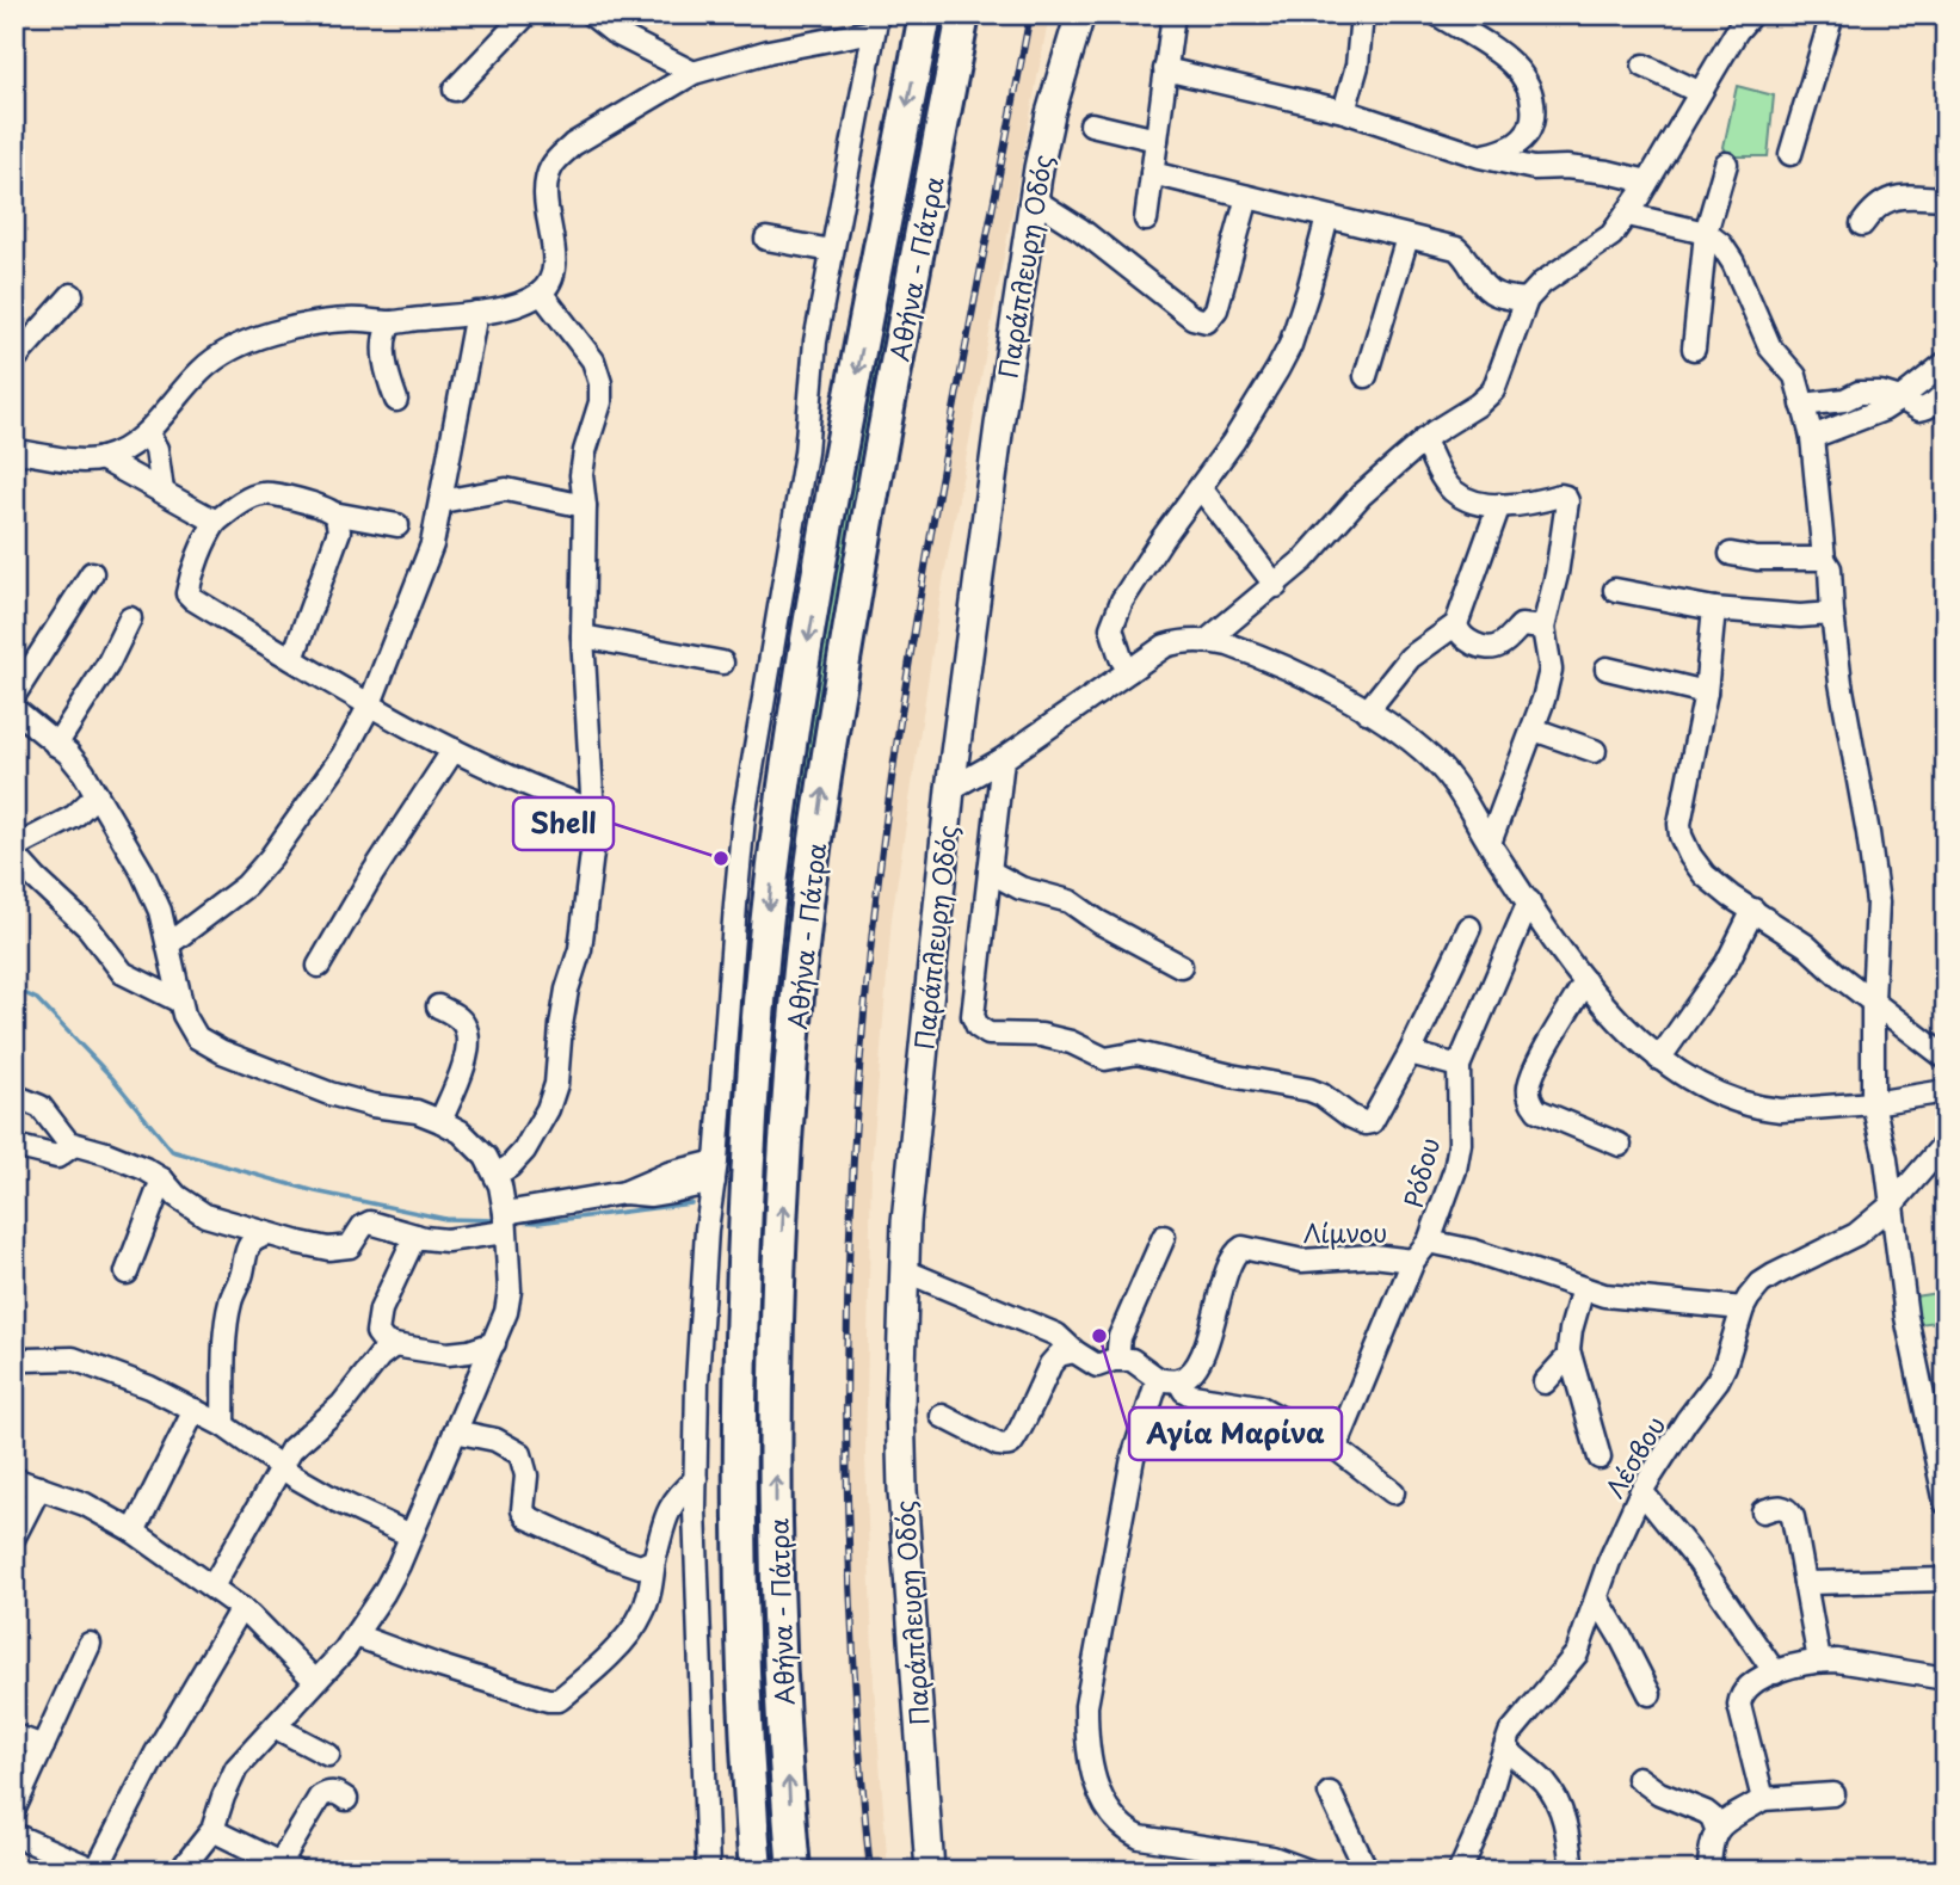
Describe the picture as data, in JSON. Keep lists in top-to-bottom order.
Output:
{
  "streets": {
    "highway": ["Αθήνα - Πάτρα"],
    "main road": ["Παράπλευρη Οδός"],
    "street": ["Ρόδου", "Λίμνου", "Λέσβου"]
  },
  "crossings": [
    ["Ρόδου", "Λίμνου"]
  ],
  "places": ["Shell", "Αγία Μαρίνα"]
}
